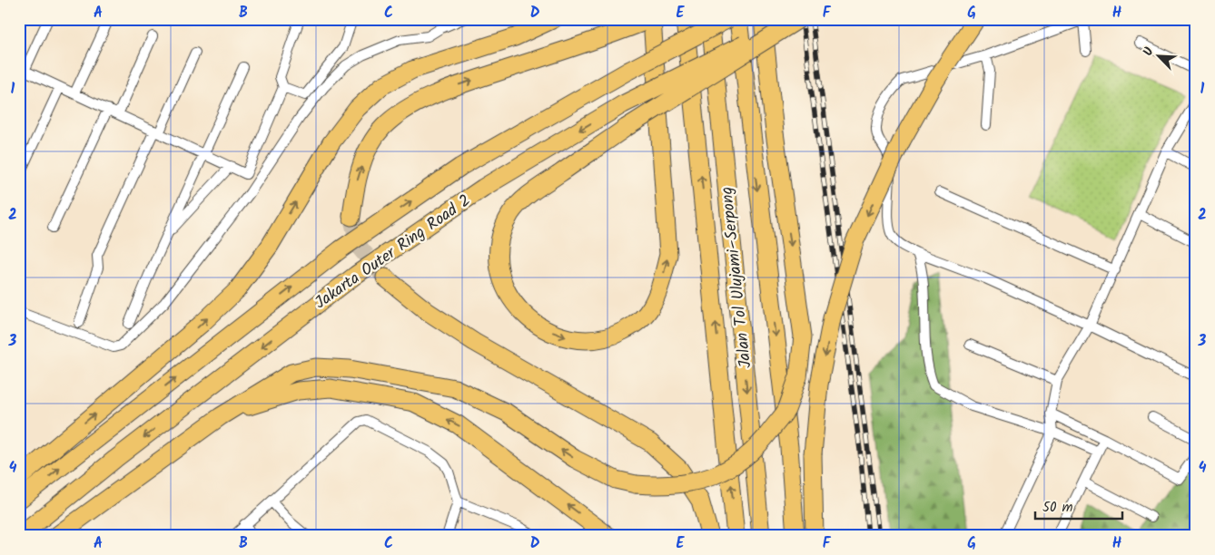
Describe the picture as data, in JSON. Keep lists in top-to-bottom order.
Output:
{
  "streets": {
    "highway": ["Jakarta Outer Ring Road 2", "Jalan Tol Ulujami–Serpong"]
  },
  "scale_bar": "50 m",
  "north": "top left",
  "grid": {
    "columns": [
      "A",
      "B",
      "C",
      "D",
      "E",
      "F",
      "G",
      "H"
    ],
    "rows": [
      "1",
      "2",
      "3",
      "4"
    ]
  }
}
